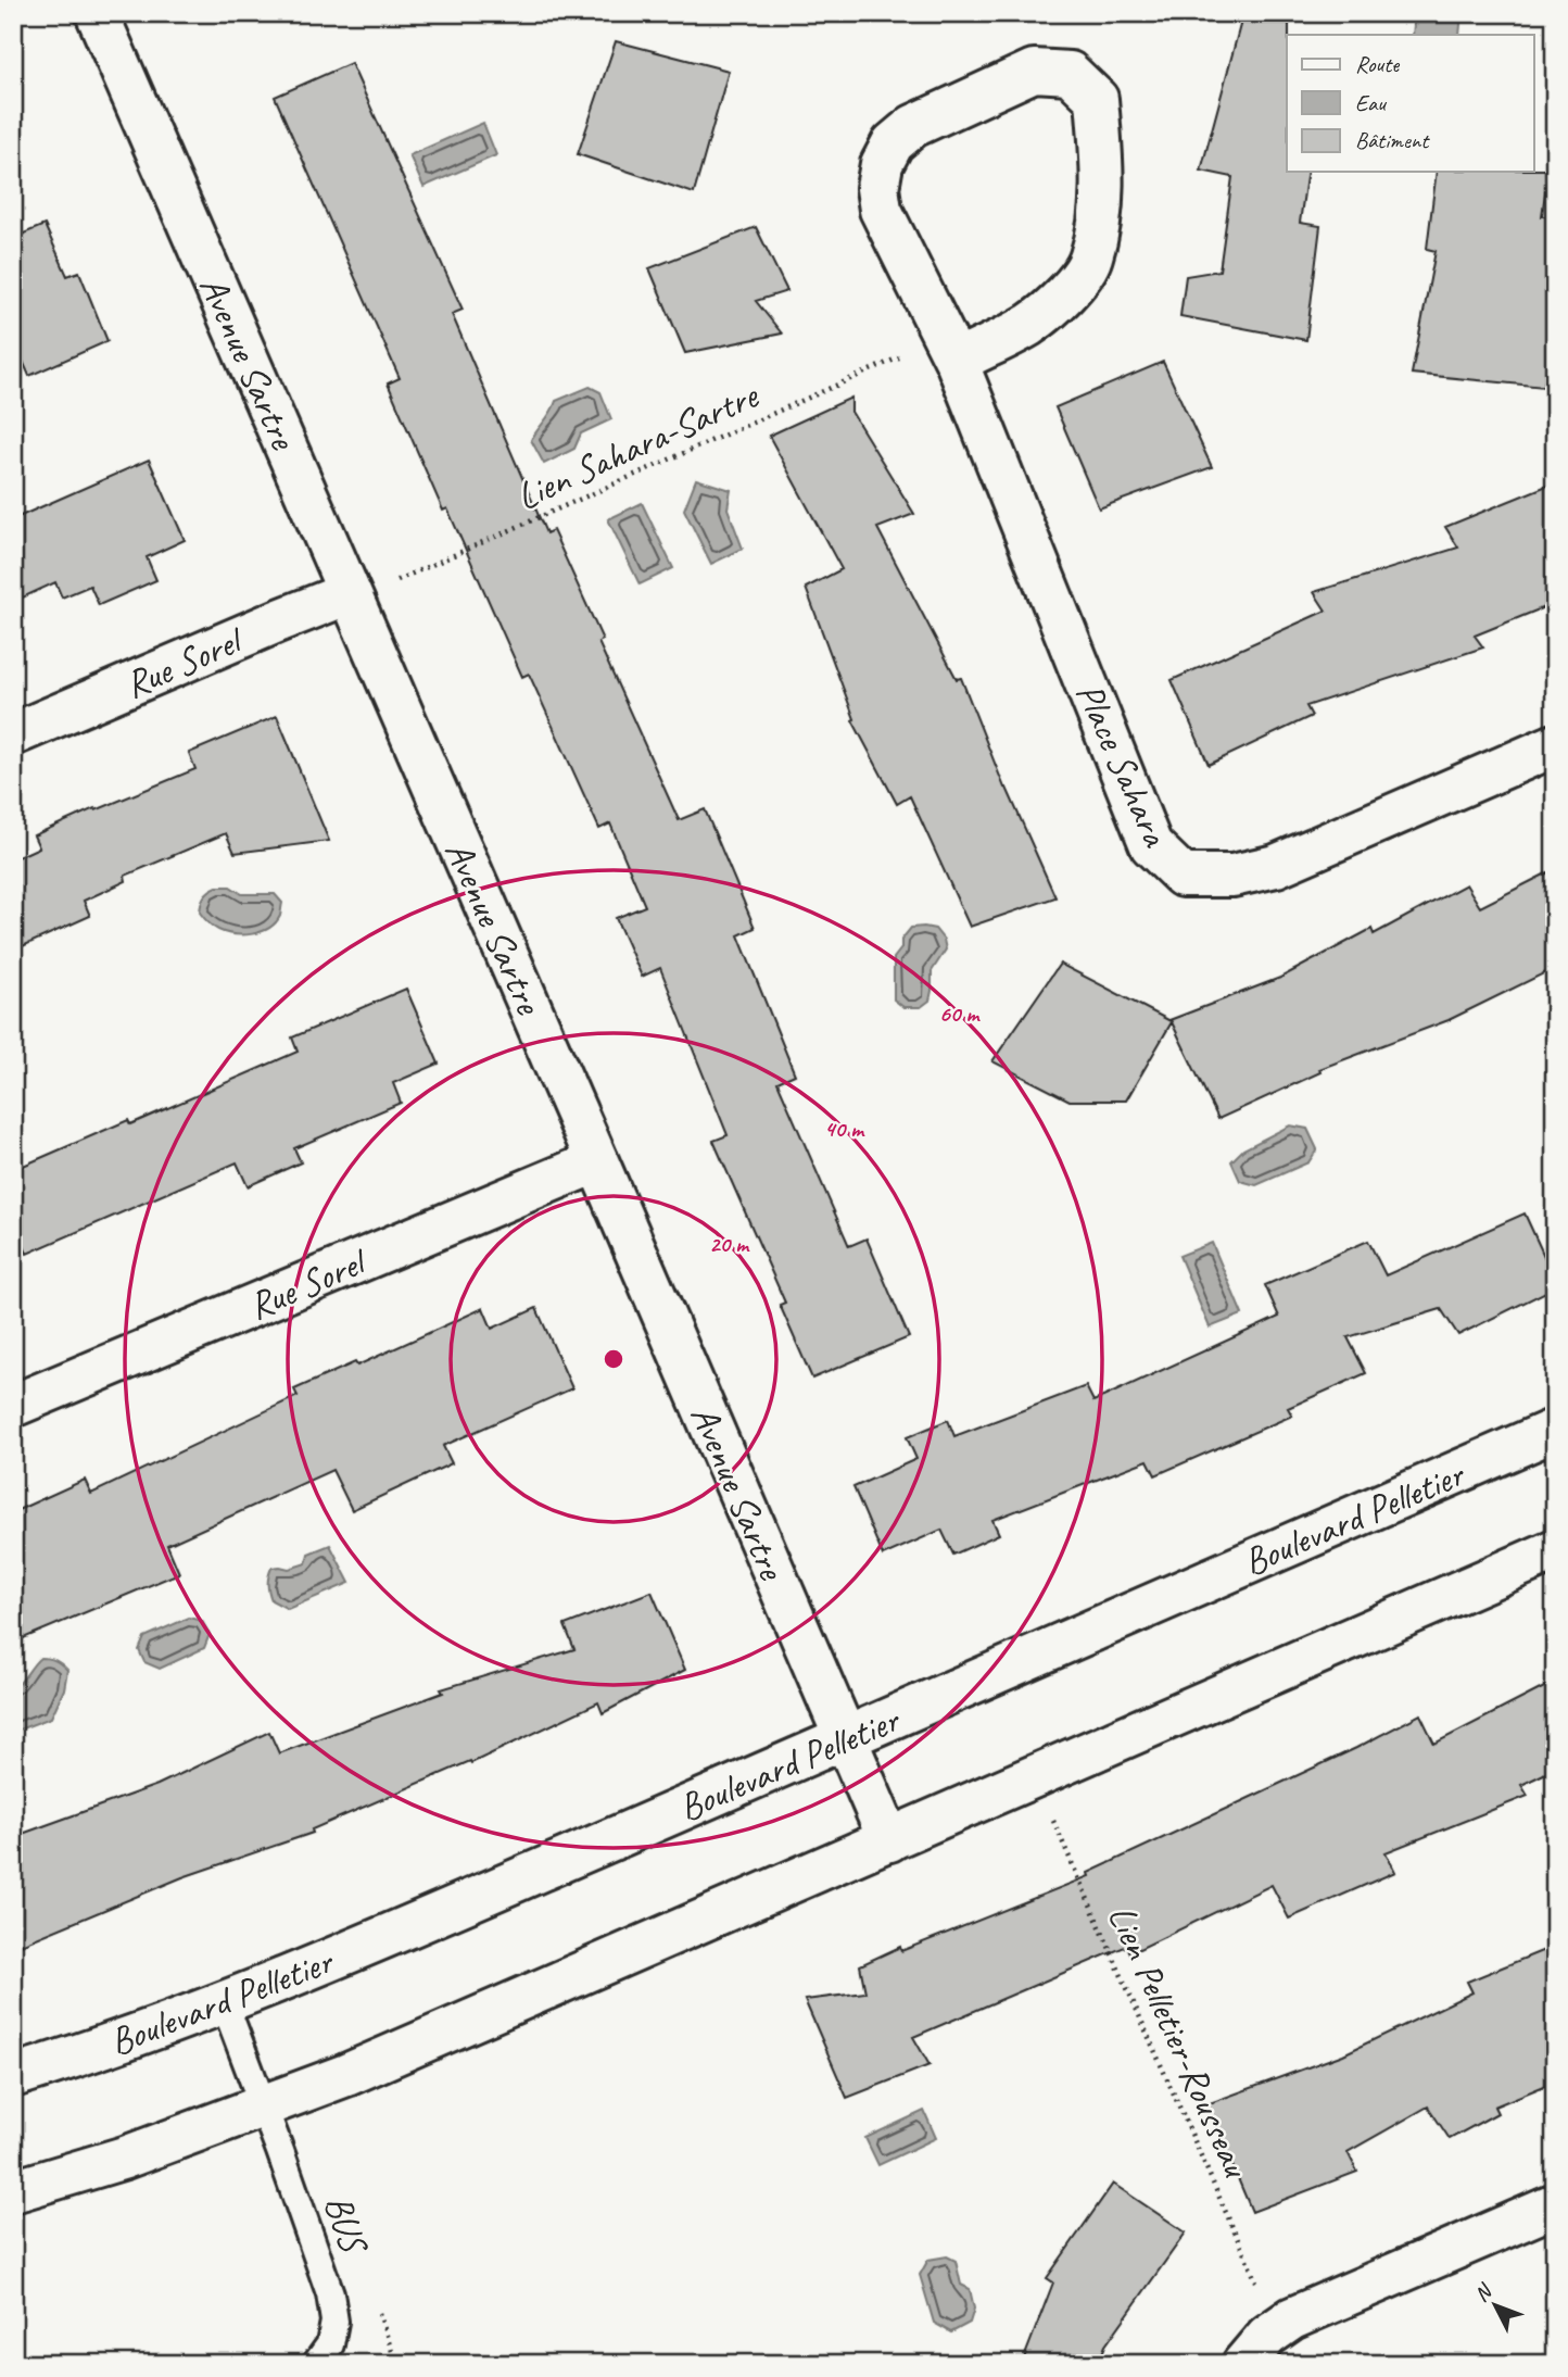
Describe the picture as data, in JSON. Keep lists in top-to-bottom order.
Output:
{
  "streets": {
    "street": [
      "Avenue Sartre",
      "Rue Sorel",
      "Place Sahara",
      "Boulevard Pelletier"
    ],
    "lane": ["BUS"],
    "path": ["Lien Sahara-Sartre", "Lien Pelletier-Rousseau"]
  },
  "crossings": [
    ["Avenue Sartre", "Lien Sahara-Sartre"],
    ["Avenue Sartre", "Rue Sorel"],
    ["Avenue Sartre", "Boulevard Pelletier"],
    ["Lien Sahara-Sartre", "Rue Sorel"],
    ["Lien Sahara-Sartre", "Place Sahara"],
    ["Boulevard Pelletier", "BUS"]
  ],
  "legend": ["Route", "Eau", "Bâtiment"],
  "north": "top left",
  "rings": ["60 m", "40 m", "20 m"]
}
